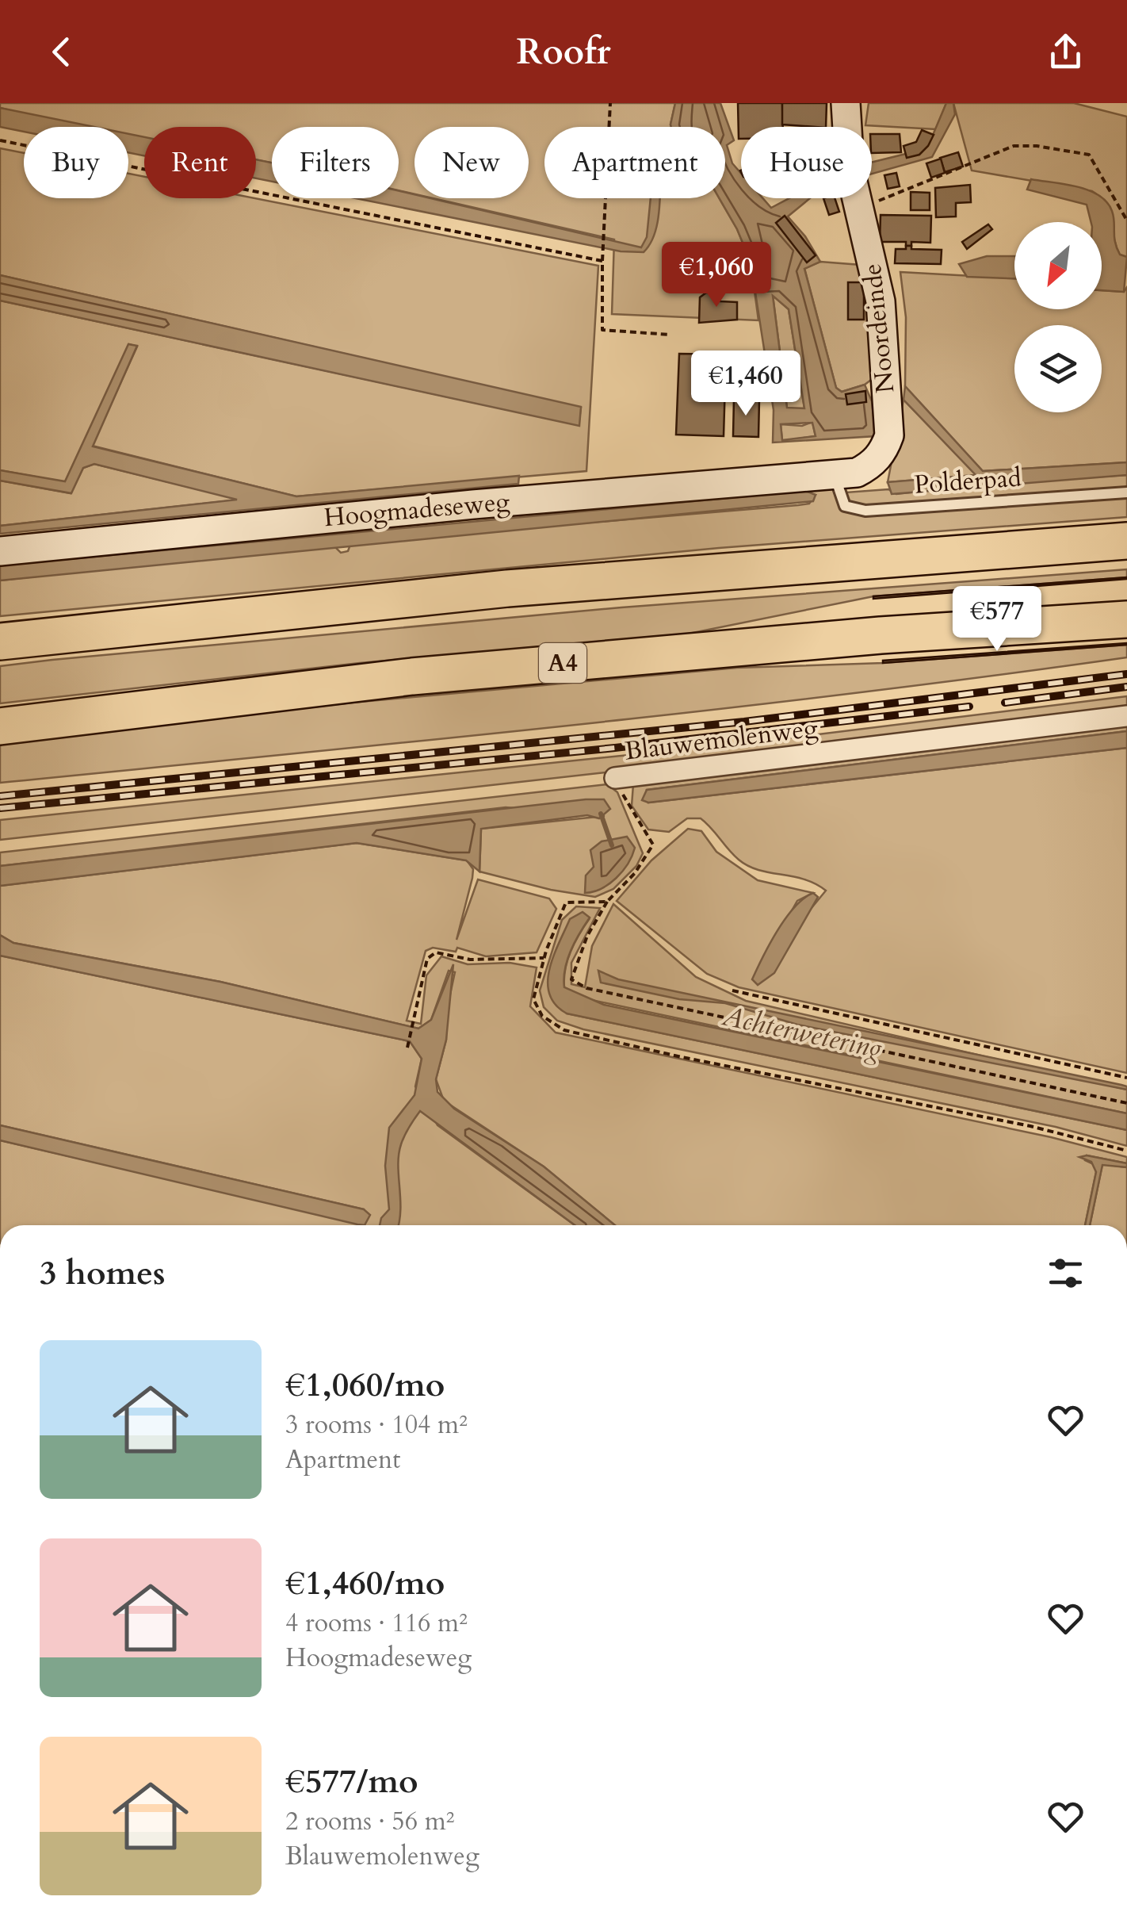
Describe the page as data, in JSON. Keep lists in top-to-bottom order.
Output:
{
  "streets": {
    "highway": ["A4"],
    "street": ["Noordeinde", "Hoogmadeseweg", "Blauwemolenweg"],
    "lane": ["Polderpad"]
  },
  "crossings": [
    ["Noordeinde", "Polderpad"],
    ["Noordeinde", "Hoogmadeseweg"],
    ["Polderpad", "Hoogmadeseweg"]
  ],
  "water": ["Achterwetering"],
  "north": "bottom left",
  "page": {
    "header": "Roofr",
    "chip": [
      "Buy",
      "Rent",
      "Filters",
      "New",
      "Apartment",
      "House"
    ],
    "price": ["€1,060", "€1,460", "€577"],
    "heading": "3 homes",
    "list": [
      {
        "name": "€1,060/mo",
        "note": "3 rooms · 104 m² · Apartment"
      },
      {
        "name": "€1,460/mo",
        "note": "4 rooms · 116 m² · Hoogmadeseweg"
      },
      {
        "name": "€577/mo",
        "note": "2 rooms · 56 m² · Blauwemolenweg"
      }
    ]
  }
}
